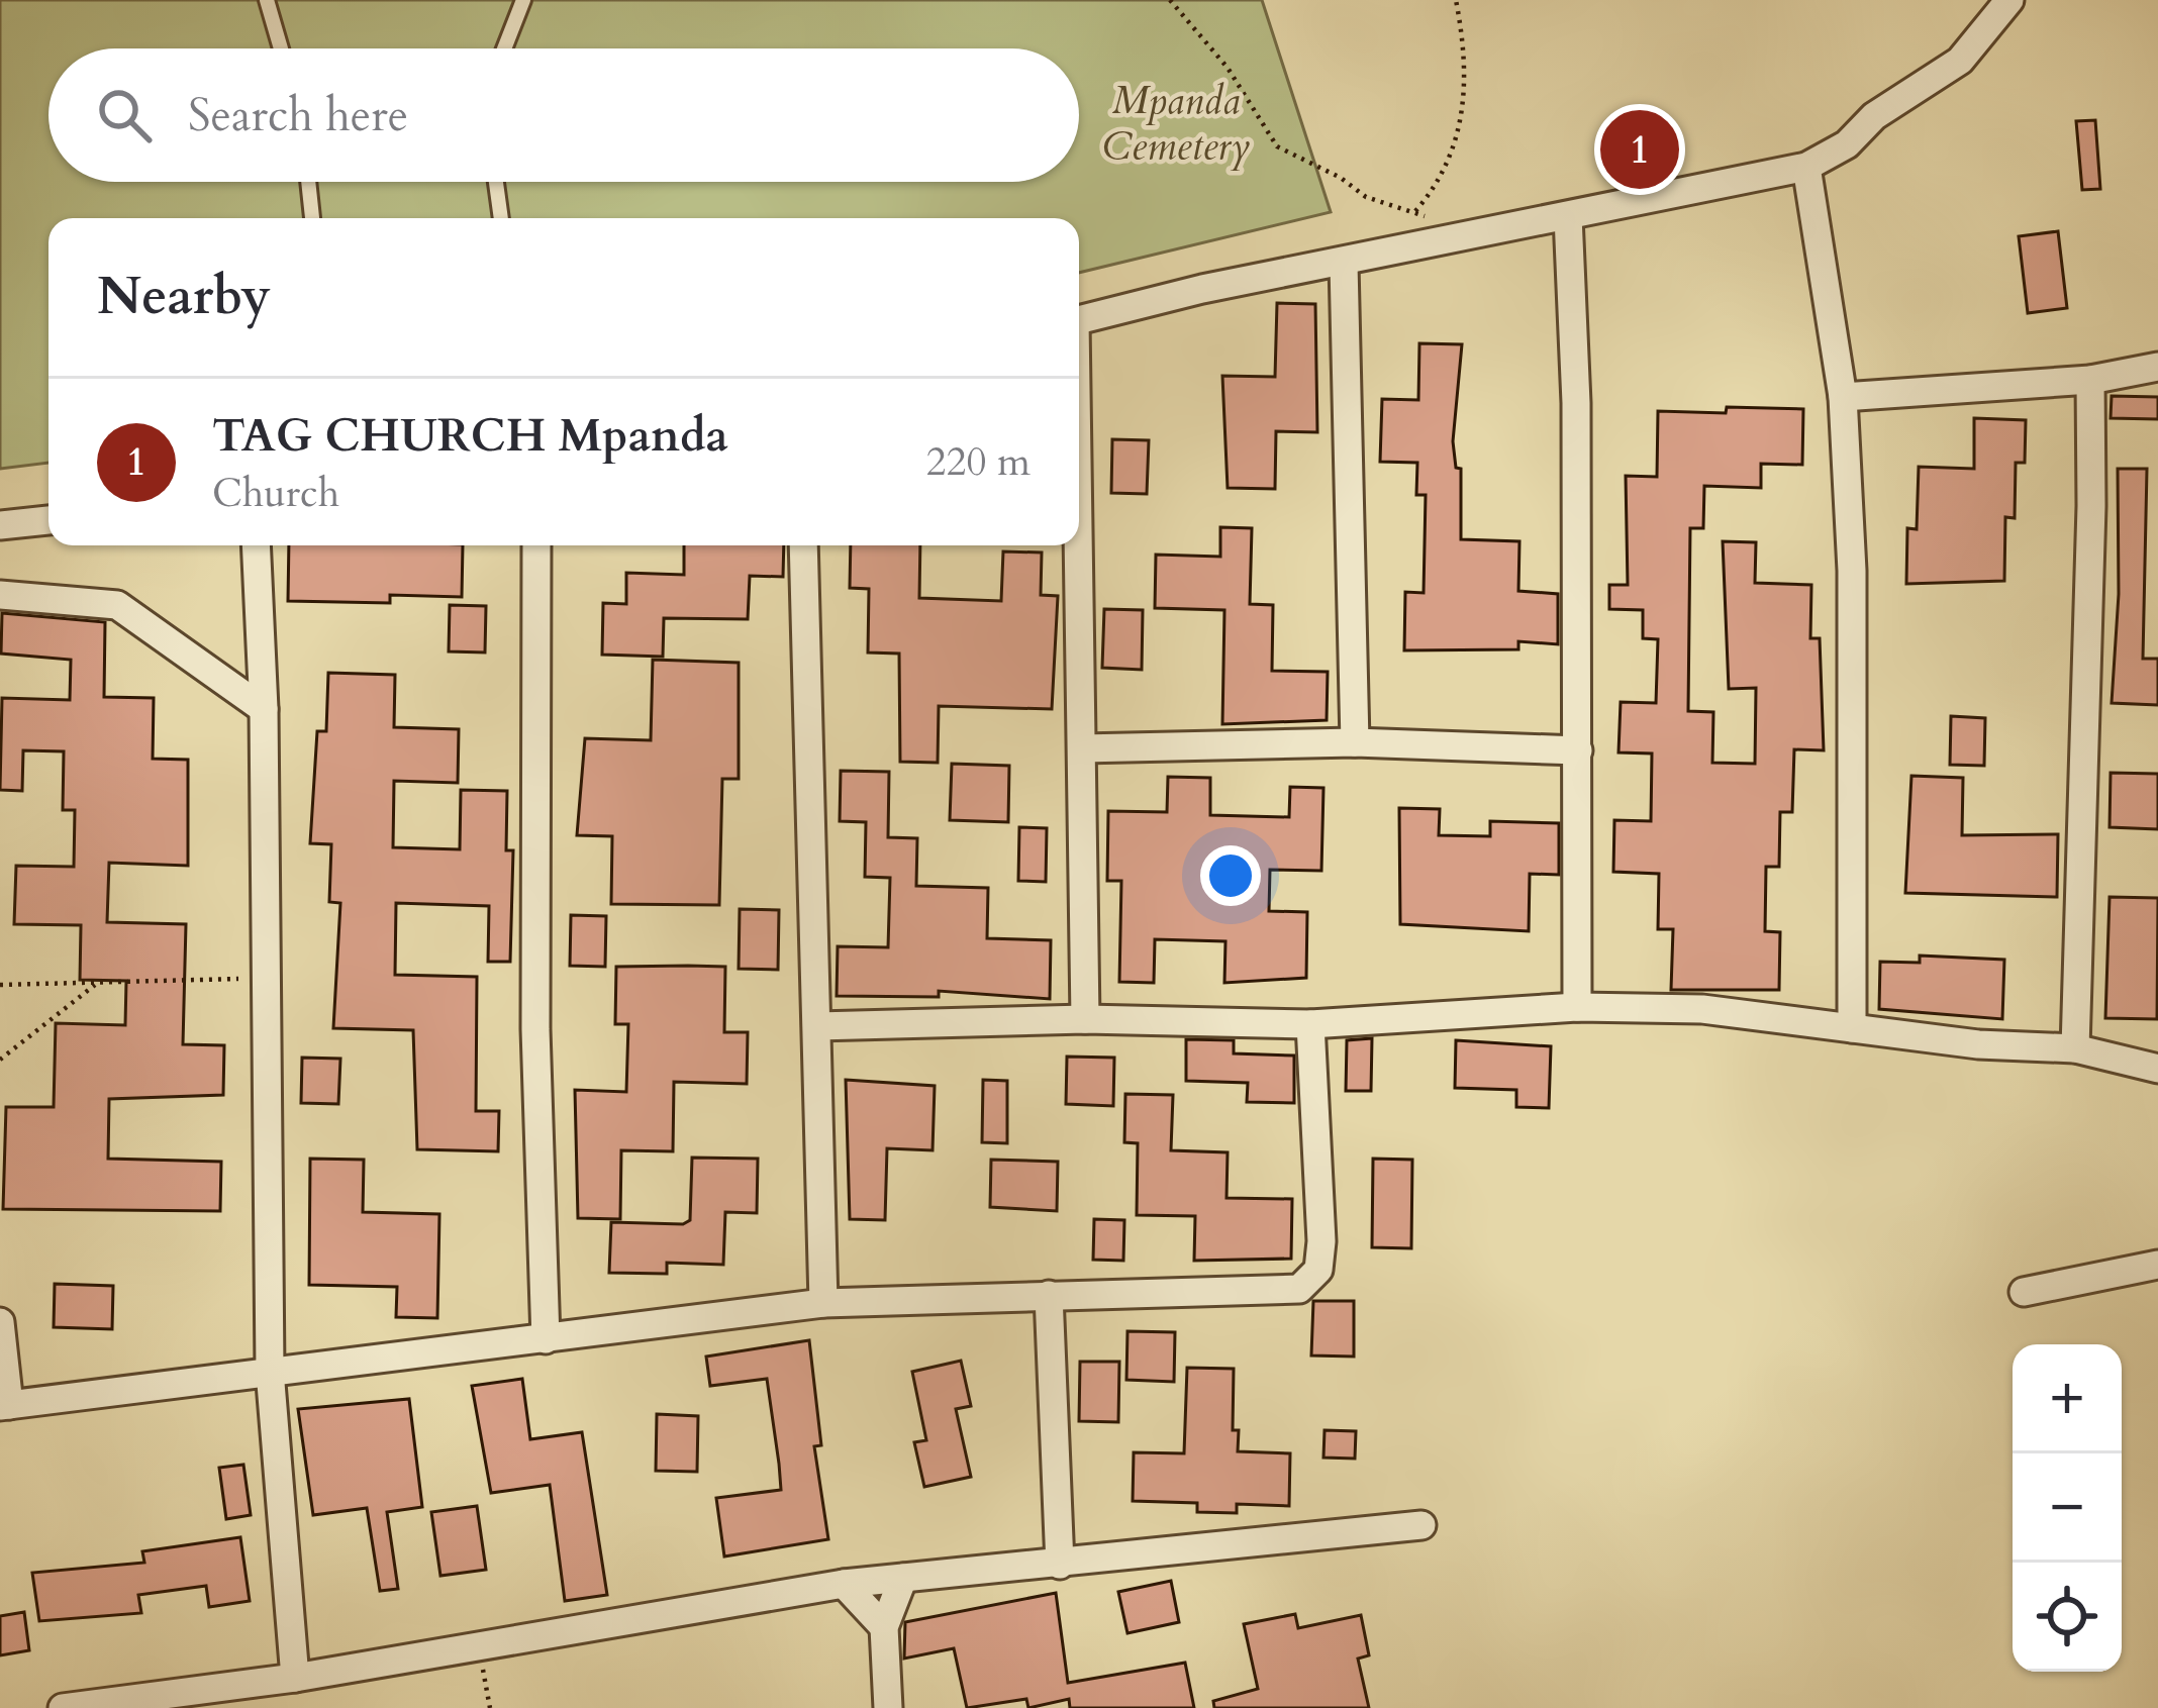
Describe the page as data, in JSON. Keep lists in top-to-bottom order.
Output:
{
  "parks": ["Mpanda Cemetery"],
  "page": {
    "search": "Search here",
    "pins": "1",
    "heading": "Nearby",
    "list": [
      {
        "mark": "1",
        "name": "TAG CHURCH Mpanda",
        "note": "Church",
        "value": "220 m"
      }
    ],
    "map_buttons": ["+", "−"]
  }
}
